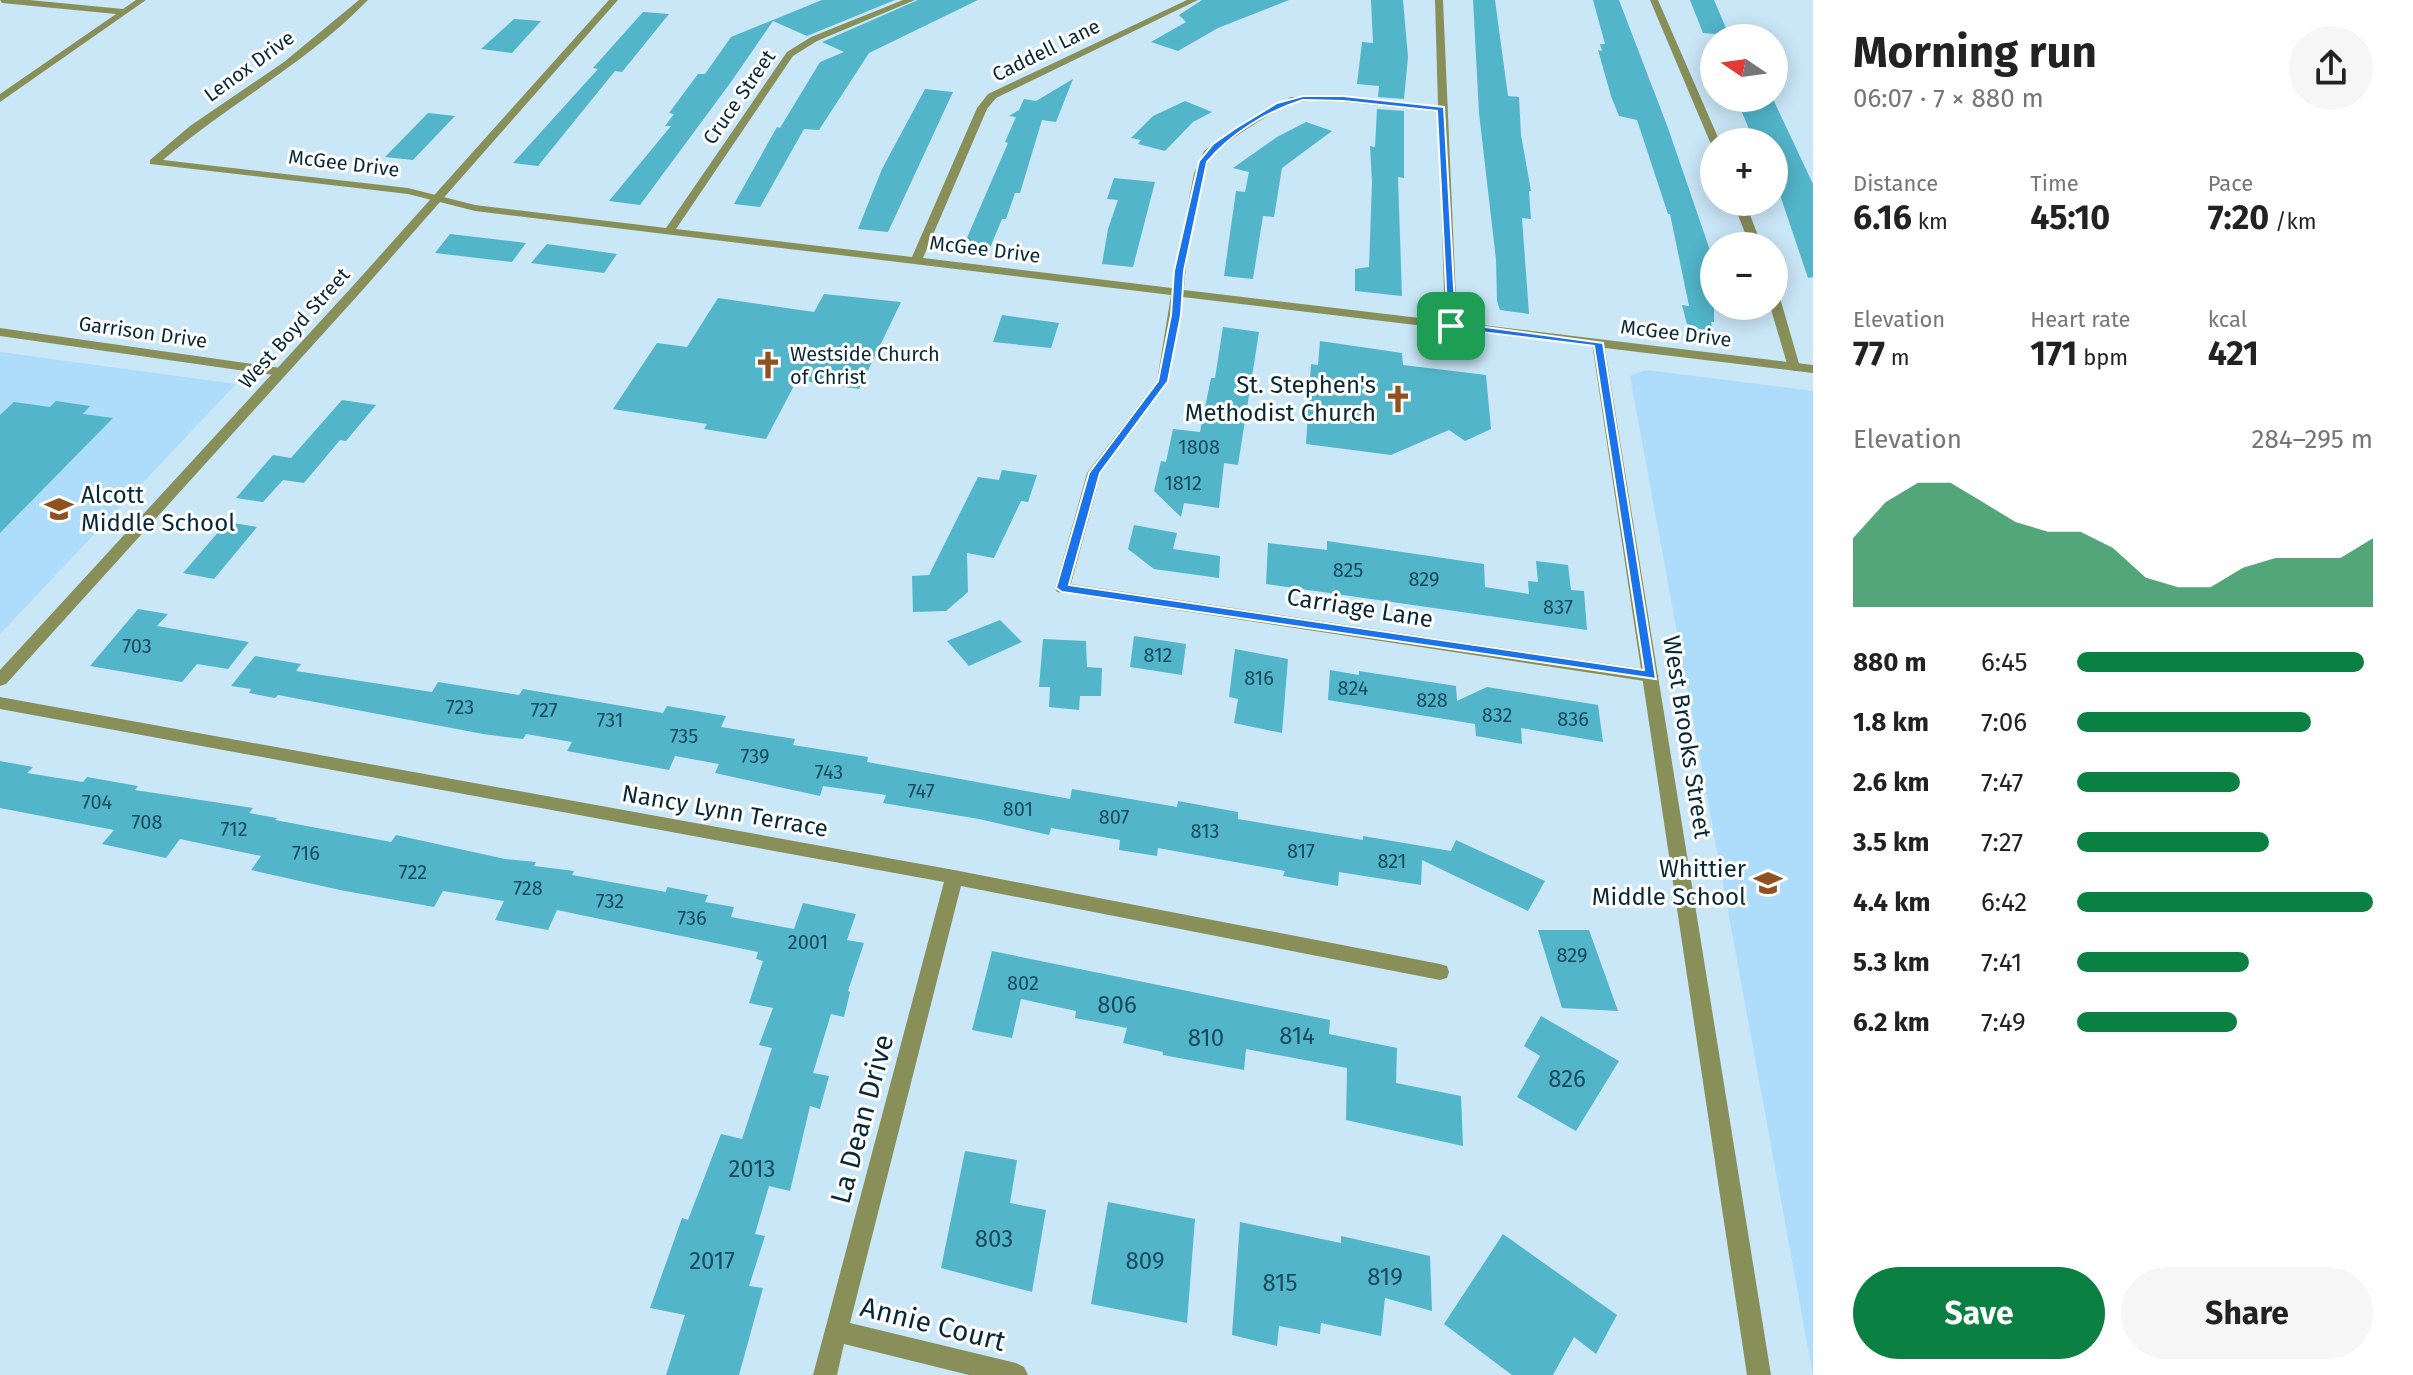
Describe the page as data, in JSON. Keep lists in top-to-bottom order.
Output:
{
  "streets": {
    "street": [
      "Caddell Lane",
      "Lenox Drive",
      "Cruce Street",
      "McGee Drive",
      "West Boyd Street",
      "Garrison Drive",
      "Carriage Lane",
      "West Brooks Street",
      "Nancy Lynn Terrace",
      "La Dean Drive",
      "Annie Court"
    ]
  },
  "crossings": [
    ["Caddell Lane", "McGee Drive"],
    ["Lenox Drive", "McGee Drive"],
    ["Cruce Street", "McGee Drive"],
    ["McGee Drive", "West Boyd Street"],
    ["McGee Drive", "Carriage Lane"],
    ["McGee Drive", "West Brooks Street"],
    ["West Boyd Street", "Garrison Drive"],
    ["Carriage Lane", "West Brooks Street"],
    ["Nancy Lynn Terrace", "La Dean Drive"],
    ["La Dean Drive", "Annie Court"]
  ],
  "places": {
    "church": ["Westside Church of Christ", "St. Stephen's Methodist Church"],
    "school or university": ["Alcott Middle School", "Whittier Middle School"]
  },
  "house_numbers": [
    "1808",
    "1812",
    "825",
    "829",
    "837",
    "703",
    "812",
    "816",
    "824",
    "828",
    "723",
    "727",
    "832",
    "836",
    "731",
    "735",
    "739",
    "743",
    "747",
    "704",
    "801",
    "807",
    "708",
    "712",
    "813",
    "817",
    "716",
    "821",
    "722",
    "728",
    "732",
    "736",
    "2001",
    "829",
    "802",
    "806",
    "814",
    "810",
    "826",
    "2013",
    "803",
    "2017",
    "809",
    "819",
    "815"
  ],
  "north": "left",
  "page": {
    "heading": ["Morning run", "06:07 · 7 × 880 m"],
    "map_buttons": ["+", "−"],
    "stats": [
      ["Distance", "6.16 km"],
      ["Time", "45:10"],
      ["Pace", "7:20 /km"],
      ["Elevation", "77 m"],
      ["Heart rate", "171 bpm"],
      ["kcal", "421"]
    ],
    "chart": ["Elevation", "284–295 m"],
    "list": [
      {
        "name": "880 m",
        "note": "6:45"
      },
      {
        "name": "1.8 km",
        "note": "7:06"
      },
      {
        "name": "2.6 km",
        "note": "7:47"
      },
      {
        "name": "3.5 km",
        "note": "7:27"
      },
      {
        "name": "4.4 km",
        "note": "6:42"
      },
      {
        "name": "5.3 km",
        "note": "7:41"
      },
      {
        "name": "6.2 km",
        "note": "7:49"
      }
    ],
    "buttons": ["Save", "Share"]
  }
}
